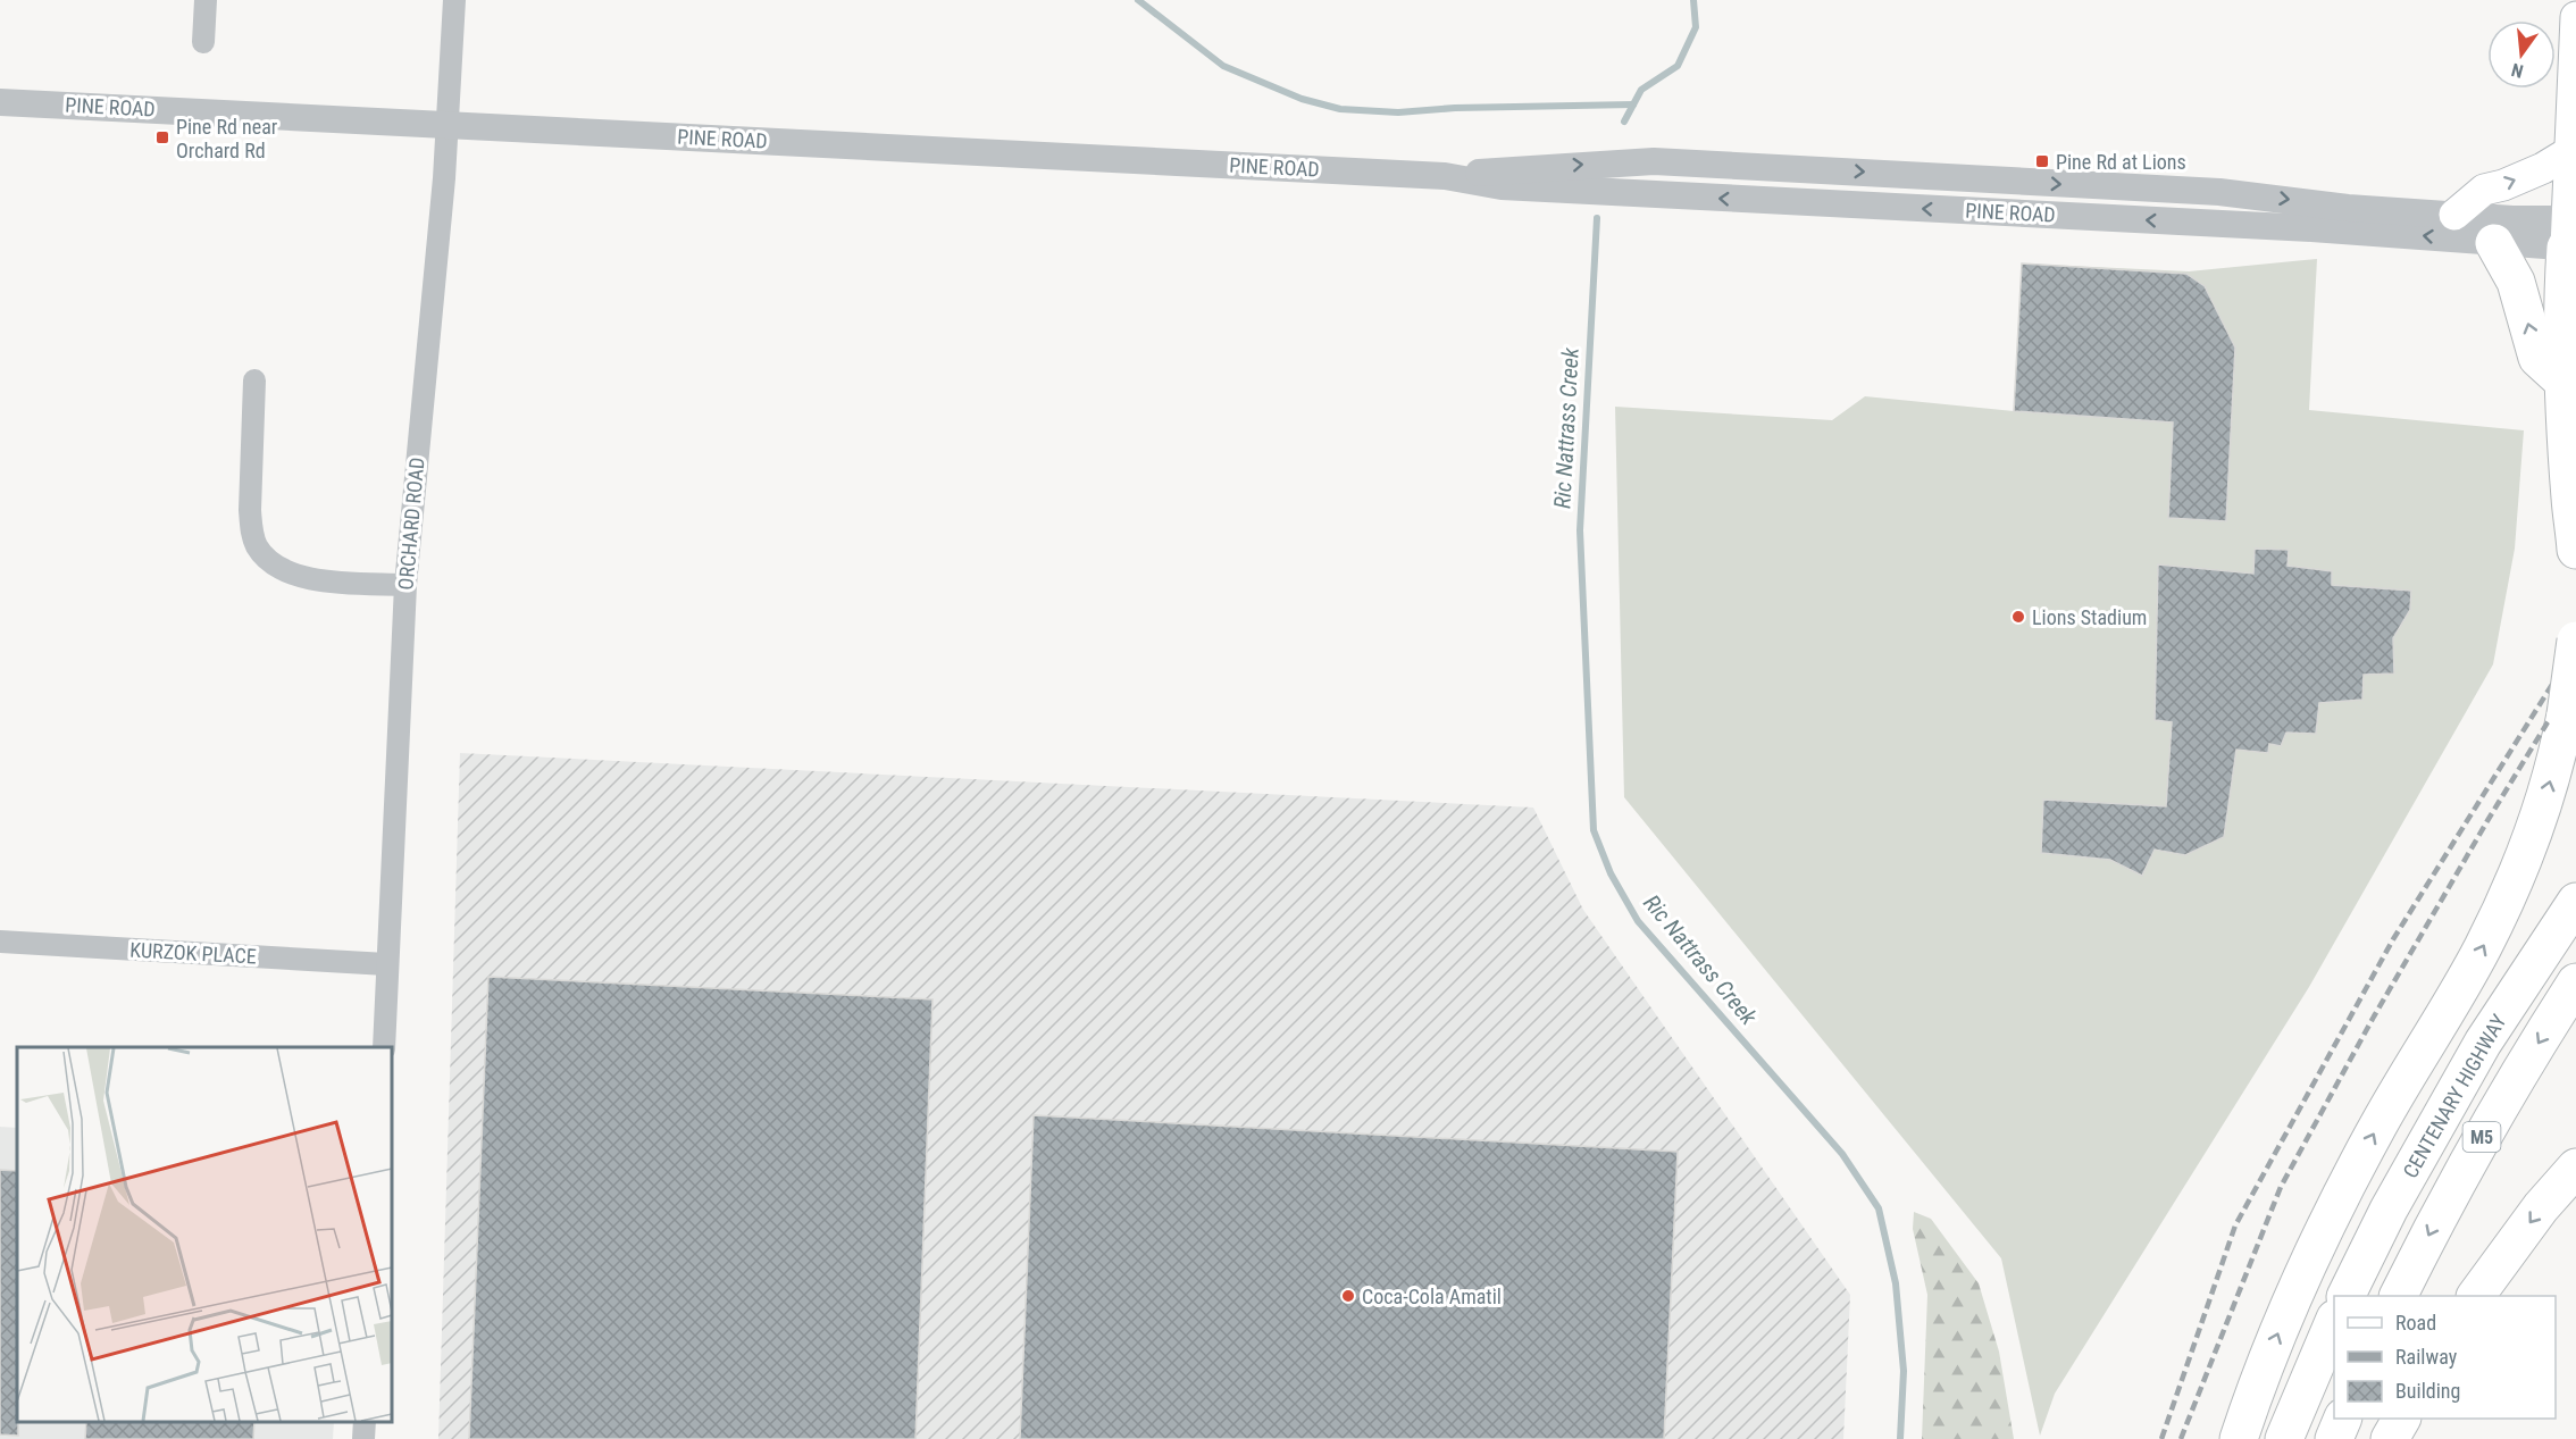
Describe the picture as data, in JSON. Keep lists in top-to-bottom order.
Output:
{
  "streets": {
    "highway": ["CENTENARY HIGHWAY", "M5"],
    "street": ["PINE ROAD", "ORCHARD ROAD", "KURZOK PLACE"]
  },
  "crossings": [
    ["PINE ROAD", "ORCHARD ROAD"],
    ["ORCHARD ROAD", "KURZOK PLACE"]
  ],
  "water": ["Ric Nattrass Creek"],
  "places": {
    "transit": ["Pine Rd near Orchard Rd", "Pine Rd at Lions"],
    "other": ["Lions Stadium", "Coca-Cola Amatil"]
  },
  "legend": ["Road", "Railway", "Building"],
  "north": "bottom"
}
